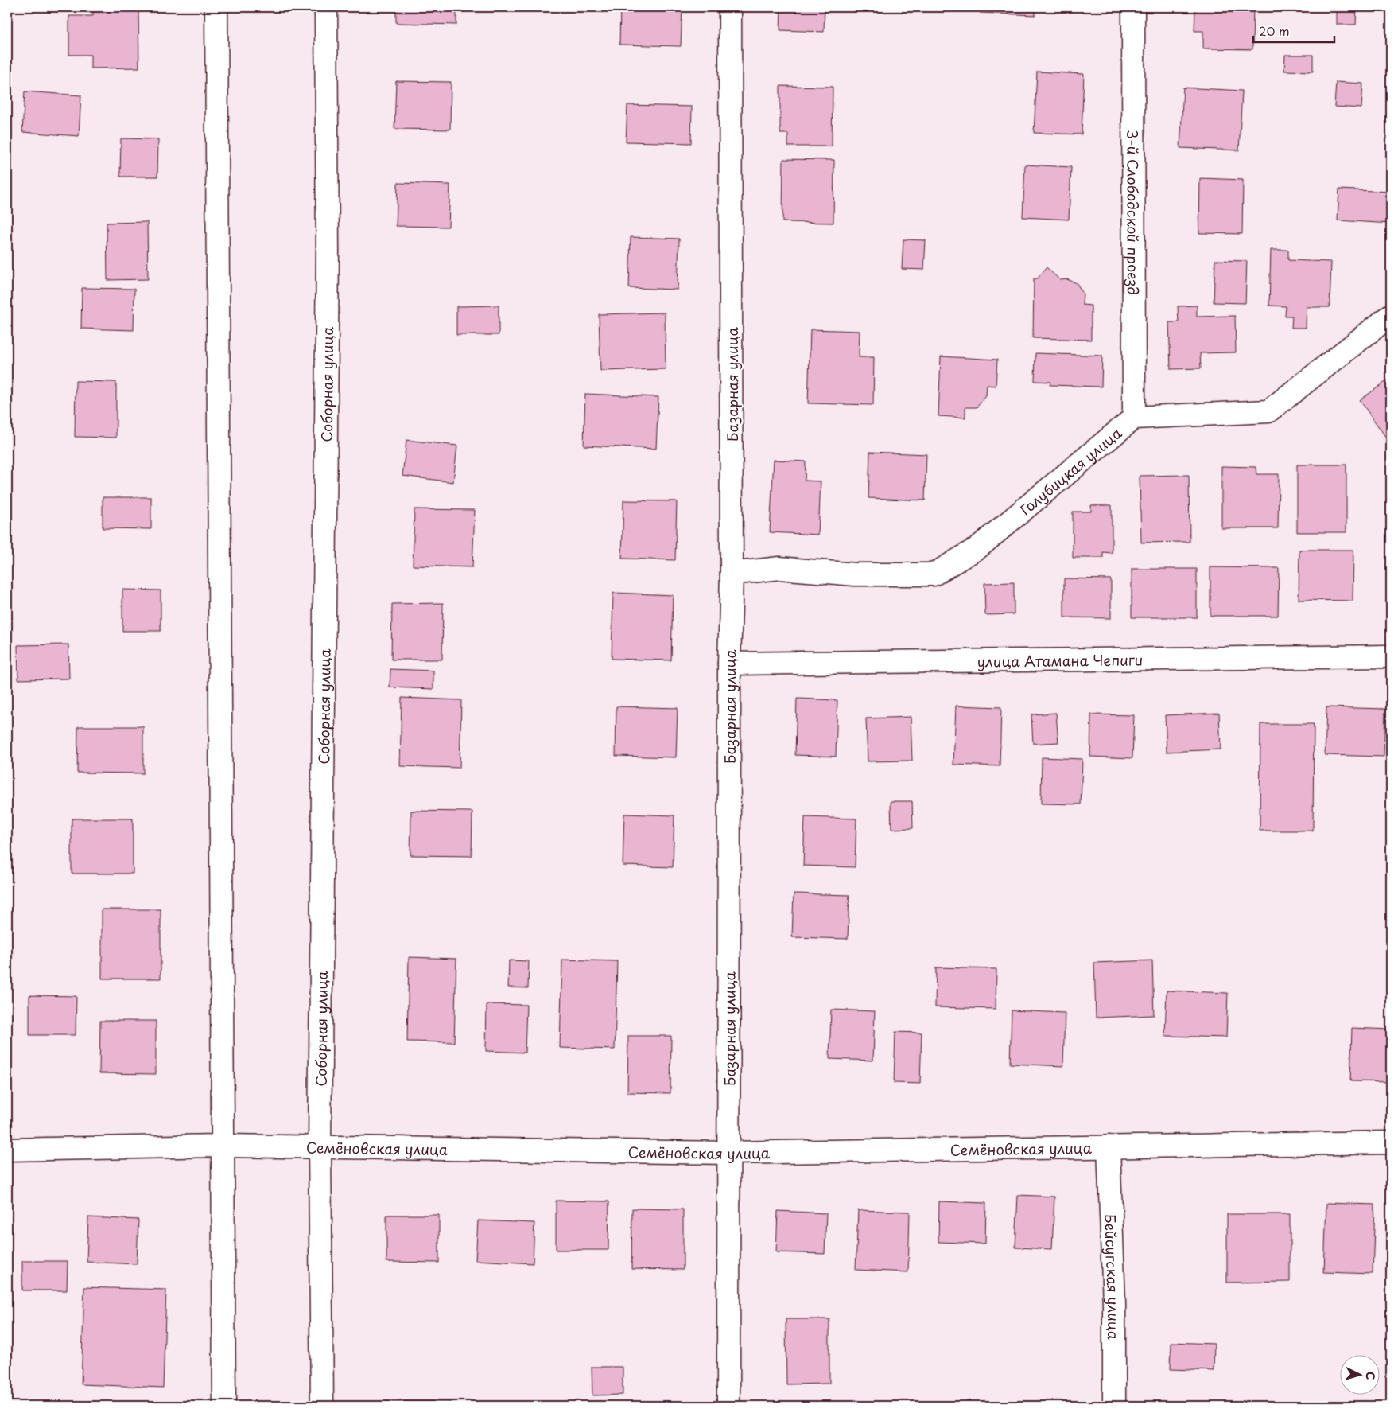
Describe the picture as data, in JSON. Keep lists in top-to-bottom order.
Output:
{
  "streets": {
    "street": [
      "3-й Слободской проезд",
      "Соборная улица",
      "Базарная улица",
      "Голубицкая улица",
      "улица Атамана Чепиги",
      "Семёновская улица",
      "Бейсугская улица"
    ]
  },
  "crossings": [
    ["3-й Слободской проезд", "Голубицкая улица"],
    ["Соборная улица", "Семёновская улица"],
    ["Базарная улица", "Голубицкая улица"],
    ["Базарная улица", "улица Атамана Чепиги"],
    ["Базарная улица", "Семёновская улица"],
    ["Семёновская улица", "Бейсугская улица"]
  ],
  "scale_bar": "20 m",
  "north": "right"
}
